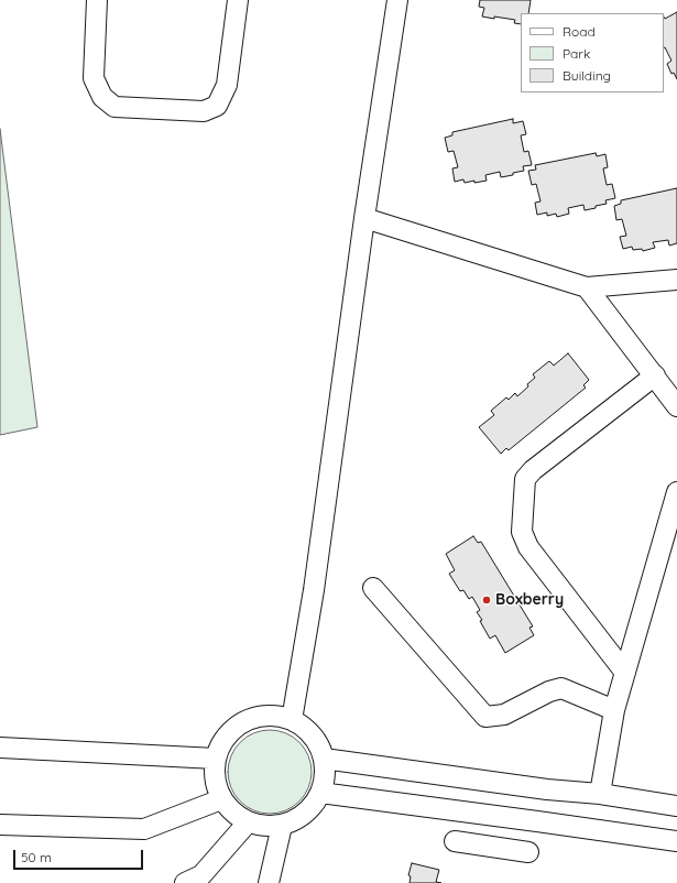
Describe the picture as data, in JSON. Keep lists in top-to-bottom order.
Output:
{
  "places": ["Boxberry"],
  "legend": ["Road", "Park", "Building"],
  "scale_bar": "50 m"
}
